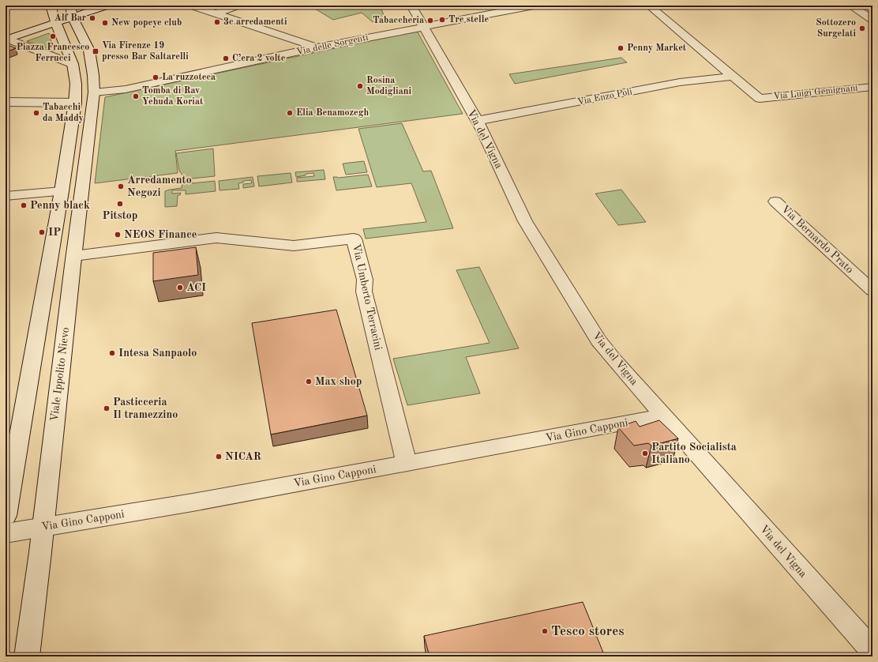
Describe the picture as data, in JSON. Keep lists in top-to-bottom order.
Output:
{
  "streets": {
    "street": [
      "Via delle Sorgenti",
      "Via Luigi Gemignani",
      "Via Enzo Poli",
      "Via del Vigna",
      "Via Bernardo Prato",
      "Via Umberto Terracini",
      "Viale Ippolito Nievo",
      "Via Gino Capponi"
    ]
  },
  "crossings": [
    ["Via delle Sorgenti", "Via del Vigna"],
    ["Via delle Sorgenti", "Viale Ippolito Nievo"],
    ["Via Luigi Gemignani", "Via Enzo Poli"],
    ["Via Enzo Poli", "Via del Vigna"],
    ["Via del Vigna", "Via Gino Capponi"],
    ["Via Umberto Terracini", "Viale Ippolito Nievo"],
    ["Via Umberto Terracini", "Via Gino Capponi"],
    ["Viale Ippolito Nievo", "Via Gino Capponi"]
  ],
  "places": {
    "other": [
      "Alf Bar",
      "Tre stelle",
      "Tabaccheria",
      "3c arredamenti",
      "New popeye club",
      "Sottozero Surgelati",
      "Piazza Francesco Ferrucci",
      "Penny Market",
      "C’era 2 volte",
      "La ruzzoteca",
      "Rosina Modigliani",
      "Tomba di Rav Yehuda Koriat",
      "Tabacchi da Maddy",
      "Elia Benamozegh",
      "Arredamento Negozi",
      "Pitstop",
      "Penny black",
      "IP",
      "NEOS Finance",
      "ACI",
      "Intesa Sanpaolo",
      "Max shop",
      "Pasticceria Il tramezzino",
      "Partito Socialista Italiano",
      "NICAR",
      "Tesco stores"
    ],
    "transit": ["Via Firenze 19 presso Bar Saltarelli"]
  }
}
